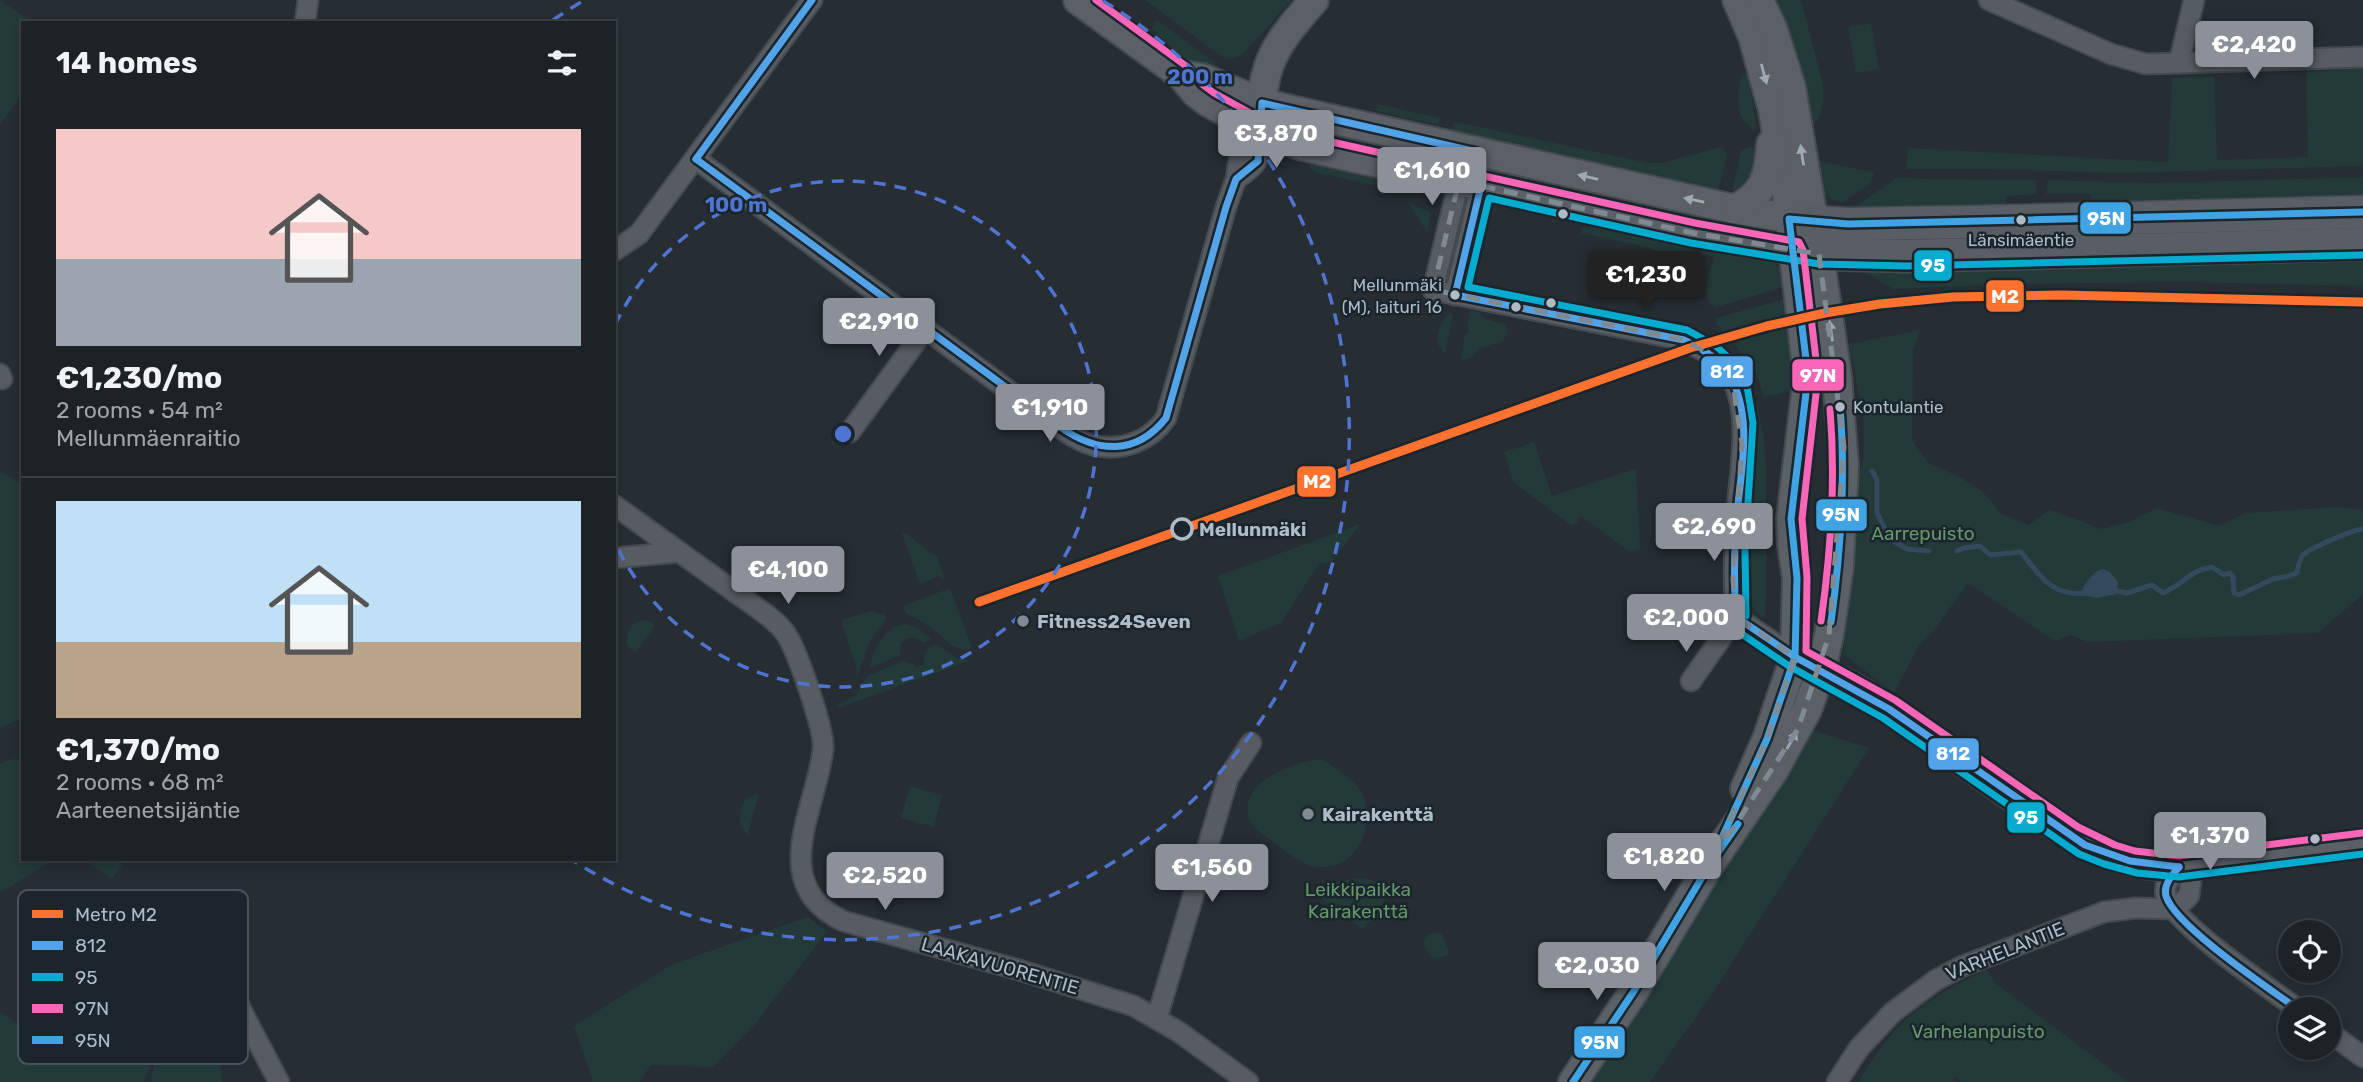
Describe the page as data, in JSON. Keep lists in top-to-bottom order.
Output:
{
  "streets": {
    "street": ["VARHELANTIE", "LAAKAVUORENTIE"]
  },
  "parks": ["Aarrepuisto", "Leikkipaikka Kairakenttä", "Varhelanpuisto"],
  "places": [
    "Länsimäentie",
    "Mellunmäki (M), laituri 16",
    "Kontulantie",
    "Mellunmäki",
    "Fitness24Seven",
    "Kairakenttä"
  ],
  "lines": [
    "transit line 812",
    "transit line 97N",
    "transit line 95",
    "transit line 95N",
    "metro line M2"
  ],
  "legend": [
    "Metro M2",
    "812",
    "95",
    "97N",
    "95N"
  ],
  "page": {
    "price": [
      "€2,420",
      "€3,870",
      "€1,610",
      "€1,230",
      "€2,910",
      "€1,910",
      "€2,690",
      "€4,100",
      "€2,000",
      "€1,370",
      "€1,820",
      "€1,560",
      "€2,520",
      "€2,030"
    ],
    "heading": "14 homes",
    "list": [
      {
        "name": "€1,230/mo",
        "note": "2 rooms · 54 m² · Mellunmäenraitio"
      },
      {
        "name": "€1,370/mo",
        "note": "2 rooms · 68 m² · Aarteenetsijäntie"
      }
    ]
  },
  "rings": ["200 m", "100 m"]
}
